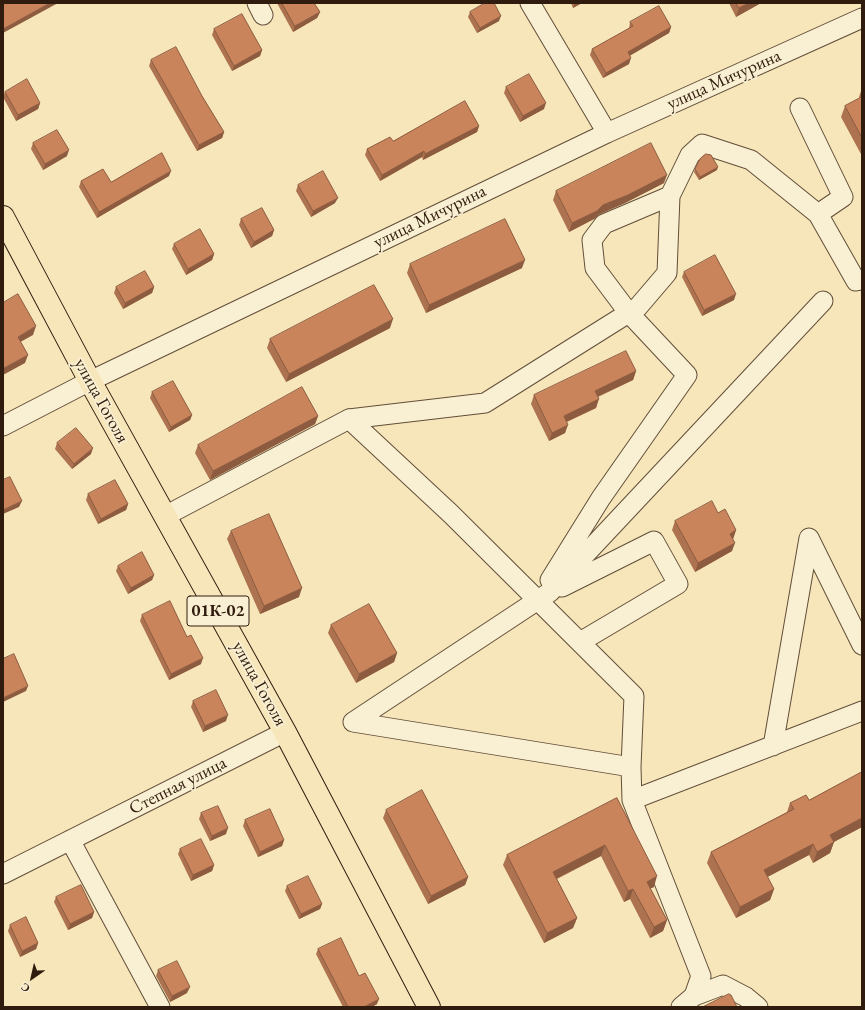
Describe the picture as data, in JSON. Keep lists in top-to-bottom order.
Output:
{
  "streets": {
    "main road": ["улица Гоголя", "01К-02"],
    "street": ["улица Мичурина", "Степная улица"]
  },
  "crossings": [
    ["улица Мичурина", "улица Гоголя"],
    ["улица Гоголя", "Степная улица"]
  ],
  "north": "bottom left"
}
